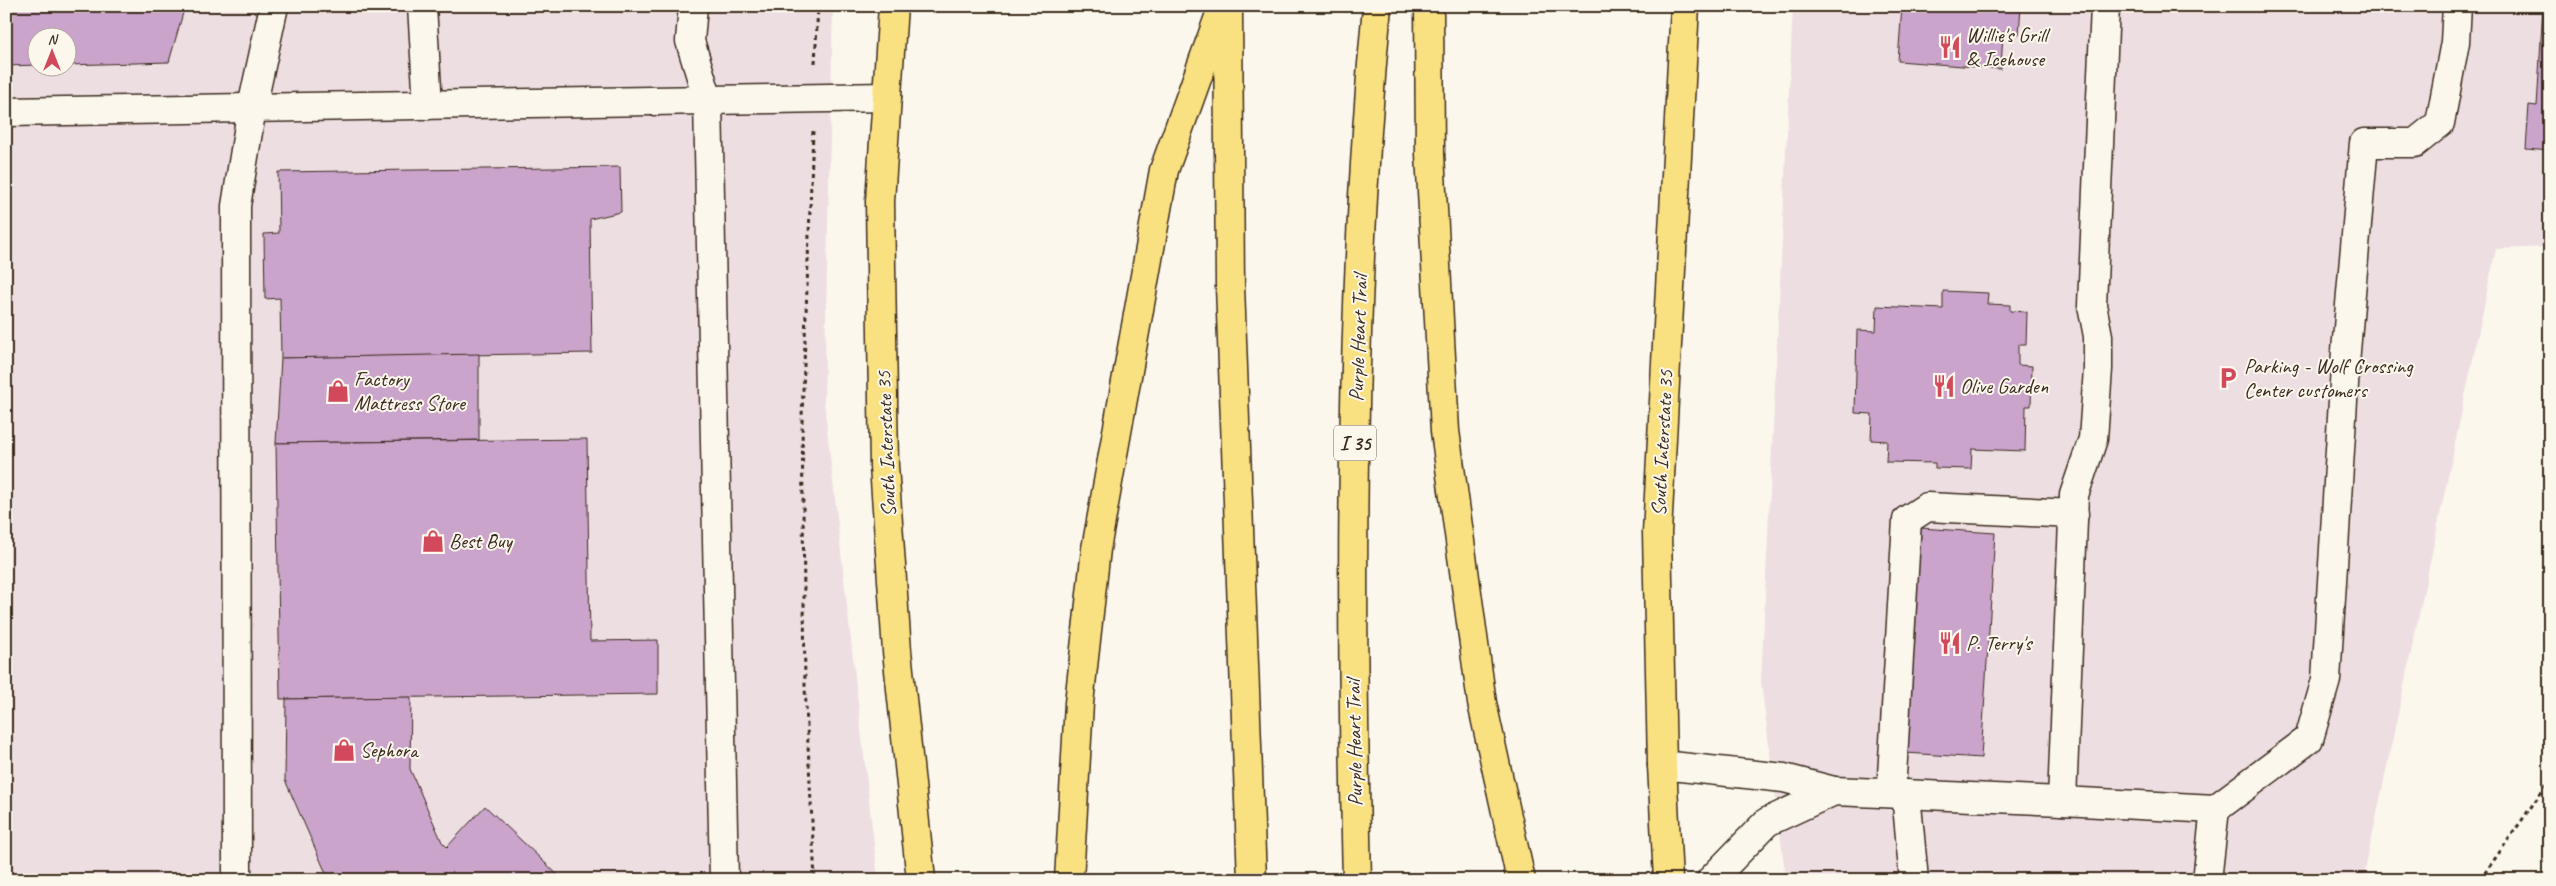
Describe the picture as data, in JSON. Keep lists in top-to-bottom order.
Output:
{
  "streets": {
    "main road": ["Purple Heart Trail", "I 35", "South Interstate 35"]
  },
  "places": {
    "restaurant": ["Willie's Grill & Icehouse", "Olive Garden", "P. Terry's"],
    "parking": ["Parking - Wolf Crossing Center customers"],
    "shop": ["Factory Mattress Store", "Best Buy", "Sephora"]
  },
  "north": "top"
}
